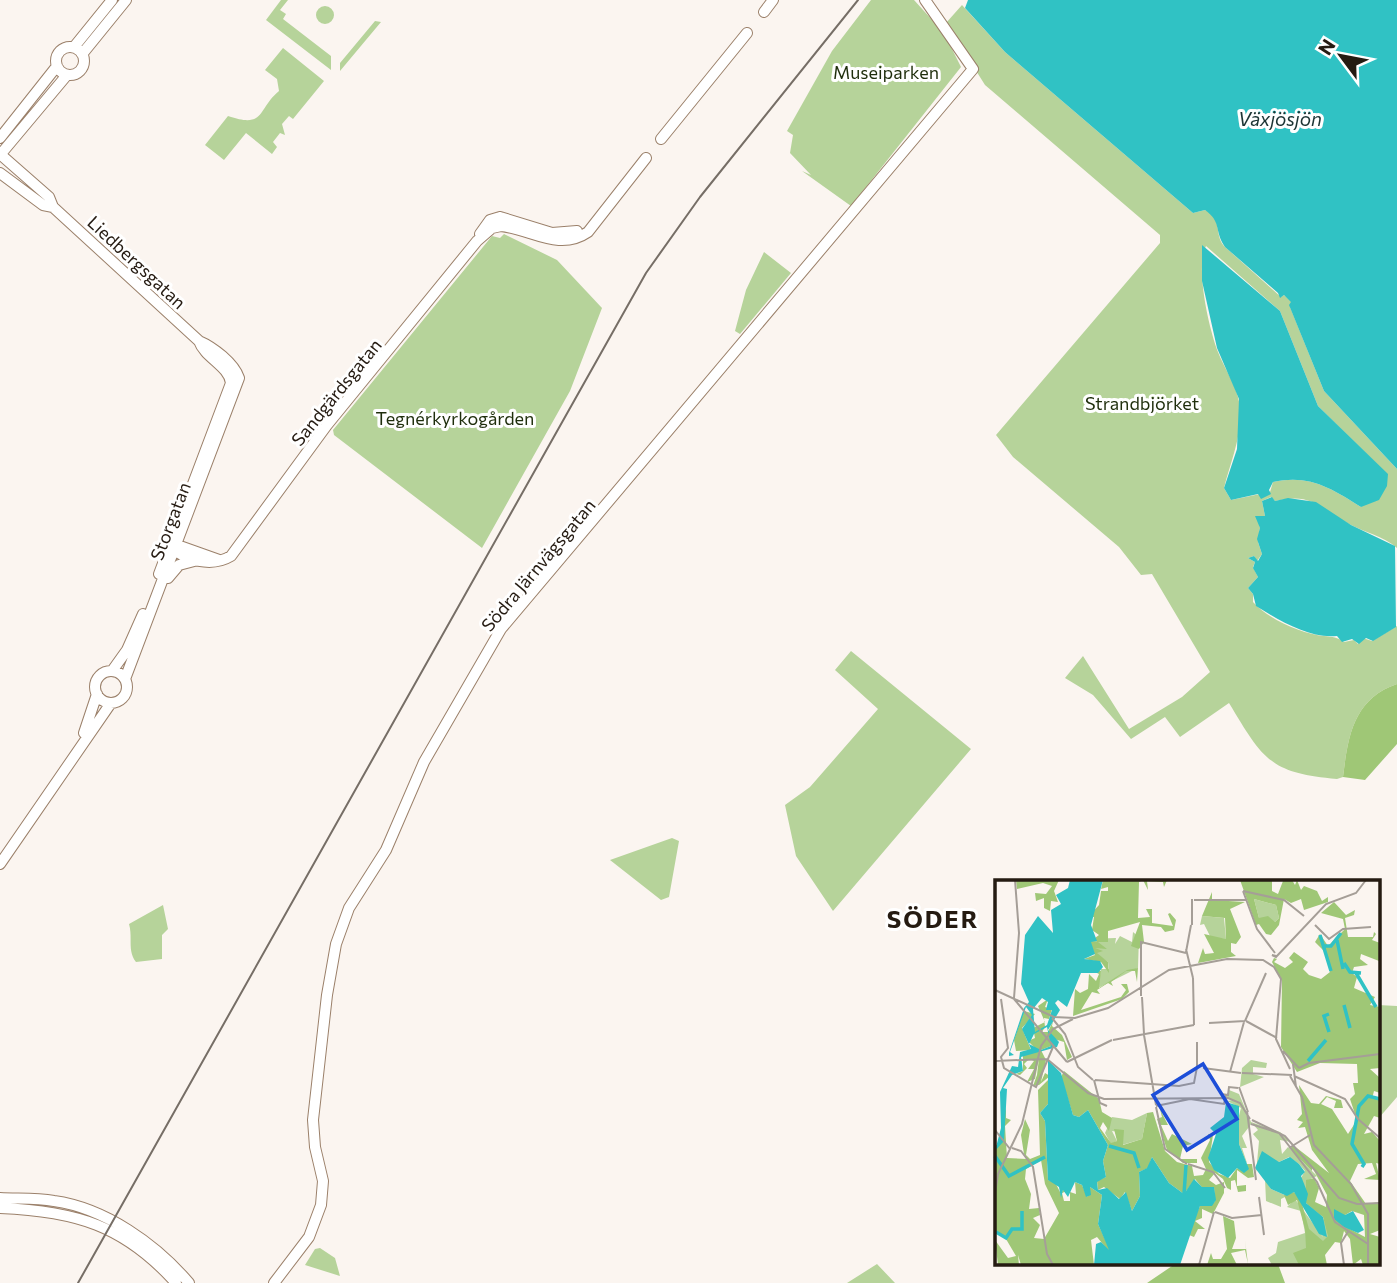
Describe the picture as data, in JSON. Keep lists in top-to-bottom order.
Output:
{
  "streets": {
    "street": [
      "Liedbergsgatan",
      "Sandgärdsgatan",
      "Storgatan",
      "Södra Järnvägsgatan"
    ]
  },
  "crossings": [
    ["Liedbergsgatan", "Storgatan"]
  ],
  "districts": ["SÖDER"],
  "water": ["Växjösjön"],
  "parks": ["Museiparken", "Strandbjörket", "Tegnérkyrkogården"],
  "north": "top left"
}
